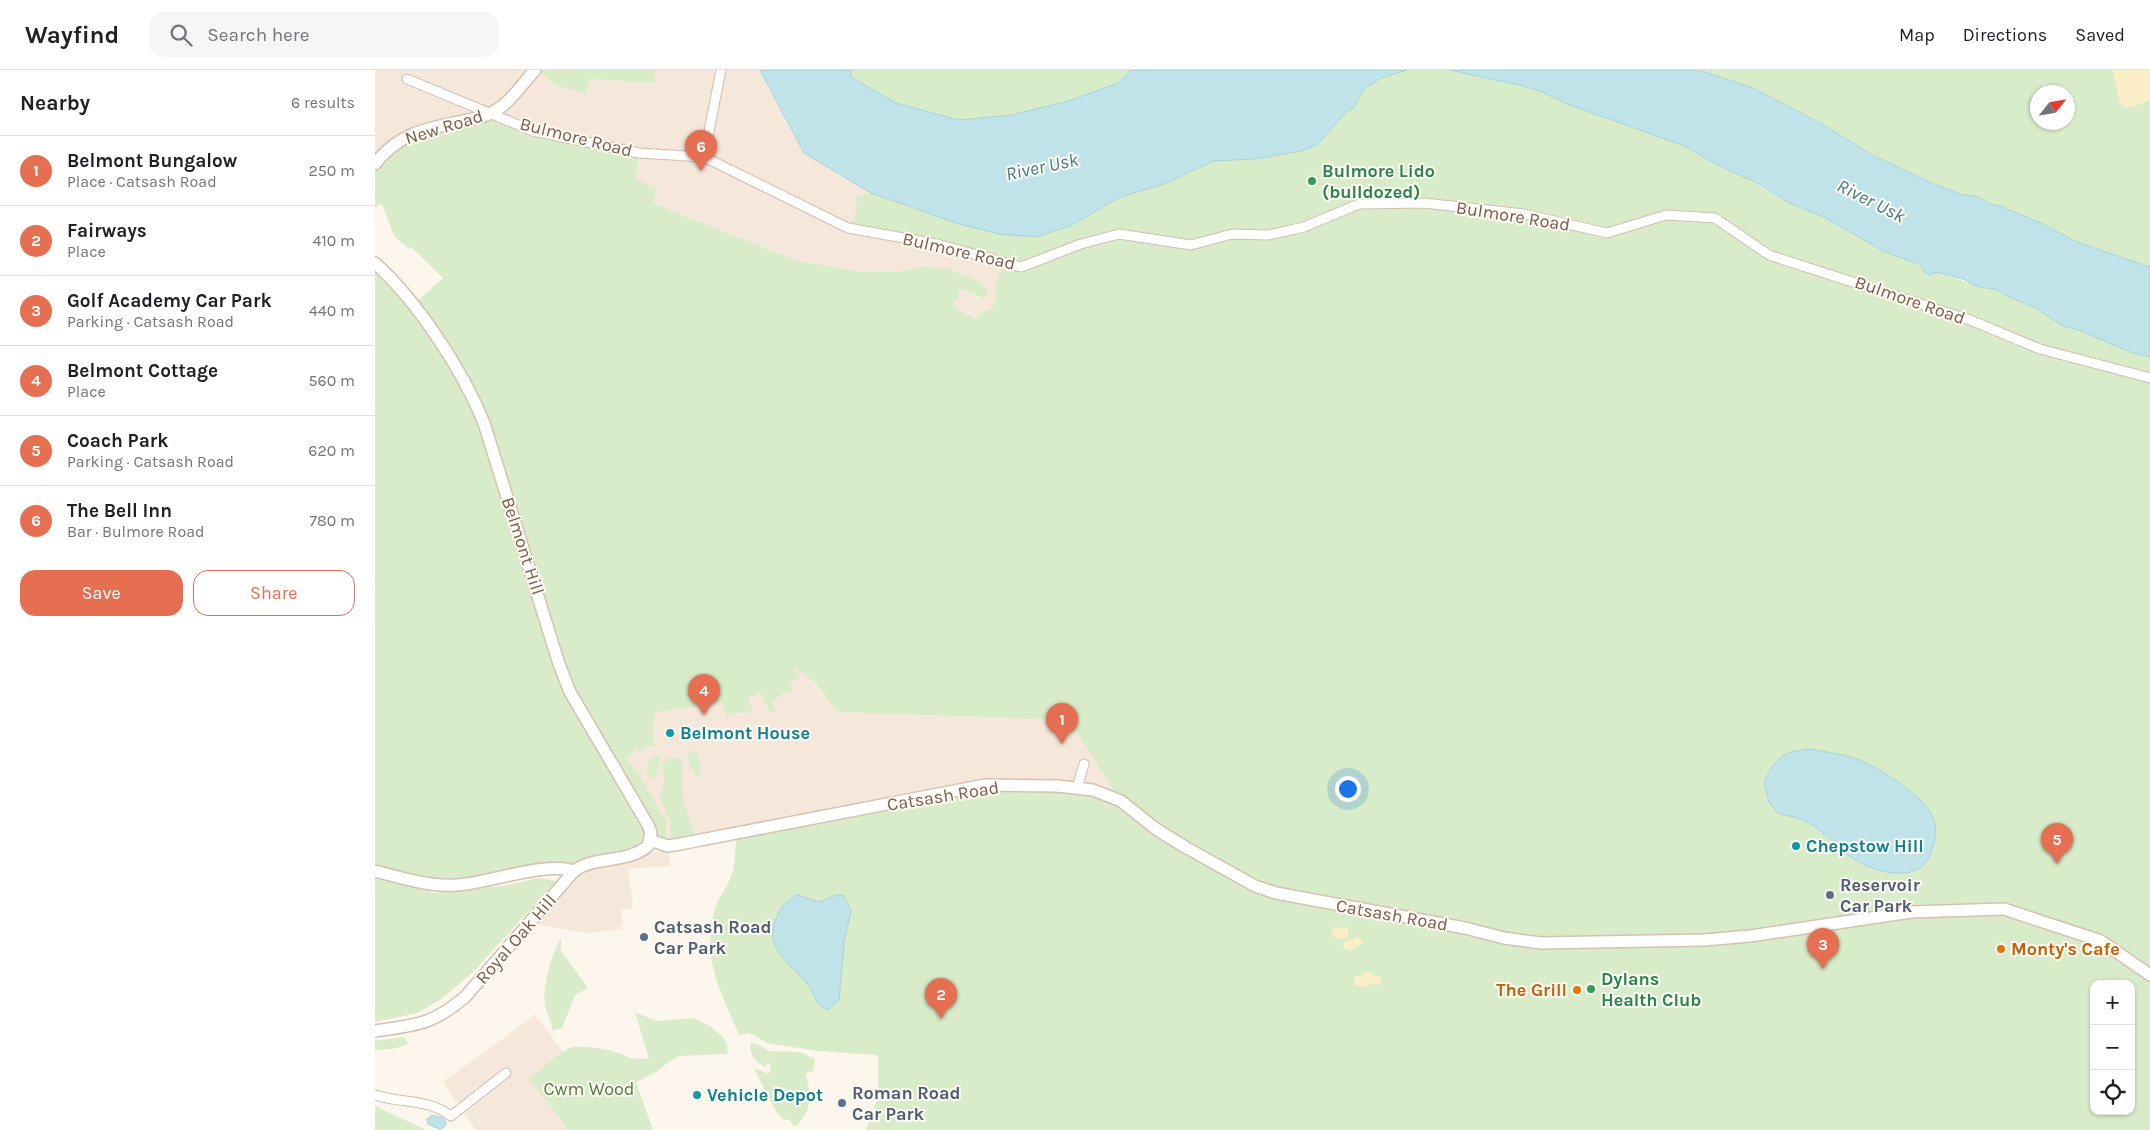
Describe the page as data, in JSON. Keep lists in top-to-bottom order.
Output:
{
  "streets": {
    "street": [
      "New Road",
      "Bulmore Road",
      "Belmont Hill",
      "Catsash Road",
      "Royal Oak Hill"
    ]
  },
  "crossings": [
    ["New Road", "Bulmore Road"],
    ["Belmont Hill", "Catsash Road"],
    ["Belmont Hill", "Royal Oak Hill"],
    ["Catsash Road", "Royal Oak Hill"]
  ],
  "water": ["River Usk"],
  "parks": ["Cwm Wood"],
  "places": [
    "Bulmore Lido (bulldozed)",
    "Belmont House",
    "Chepstow Hill",
    "Reservoir Car Park",
    "Catsash Road Car Park",
    "Monty's Cafe",
    "Dylans Health Club",
    "The Grill",
    "Vehicle Depot",
    "Roman Road Car Park"
  ],
  "north": "top right",
  "page": {
    "header": "Wayfind",
    "search": "Search here",
    "nav": ["Map", "Directions", "Saved"],
    "heading": ["Nearby", "6 results"],
    "pins": [
      "6",
      "4",
      "1",
      "5",
      "3",
      "2"
    ],
    "list": [
      {
        "mark": "1",
        "name": "Belmont Bungalow",
        "note": "Place · Catsash Road",
        "value": "250 m"
      },
      {
        "mark": "2",
        "name": "Fairways",
        "note": "Place",
        "value": "410 m"
      },
      {
        "mark": "3",
        "name": "Golf Academy Car Park",
        "note": "Parking · Catsash Road",
        "value": "440 m"
      },
      {
        "mark": "4",
        "name": "Belmont Cottage",
        "note": "Place",
        "value": "560 m"
      },
      {
        "mark": "5",
        "name": "Coach Park",
        "note": "Parking · Catsash Road",
        "value": "620 m"
      },
      {
        "mark": "6",
        "name": "The Bell Inn",
        "note": "Bar · Bulmore Road",
        "value": "780 m"
      }
    ],
    "buttons": ["Save", "Share"],
    "map_buttons": ["+", "−"]
  }
}
